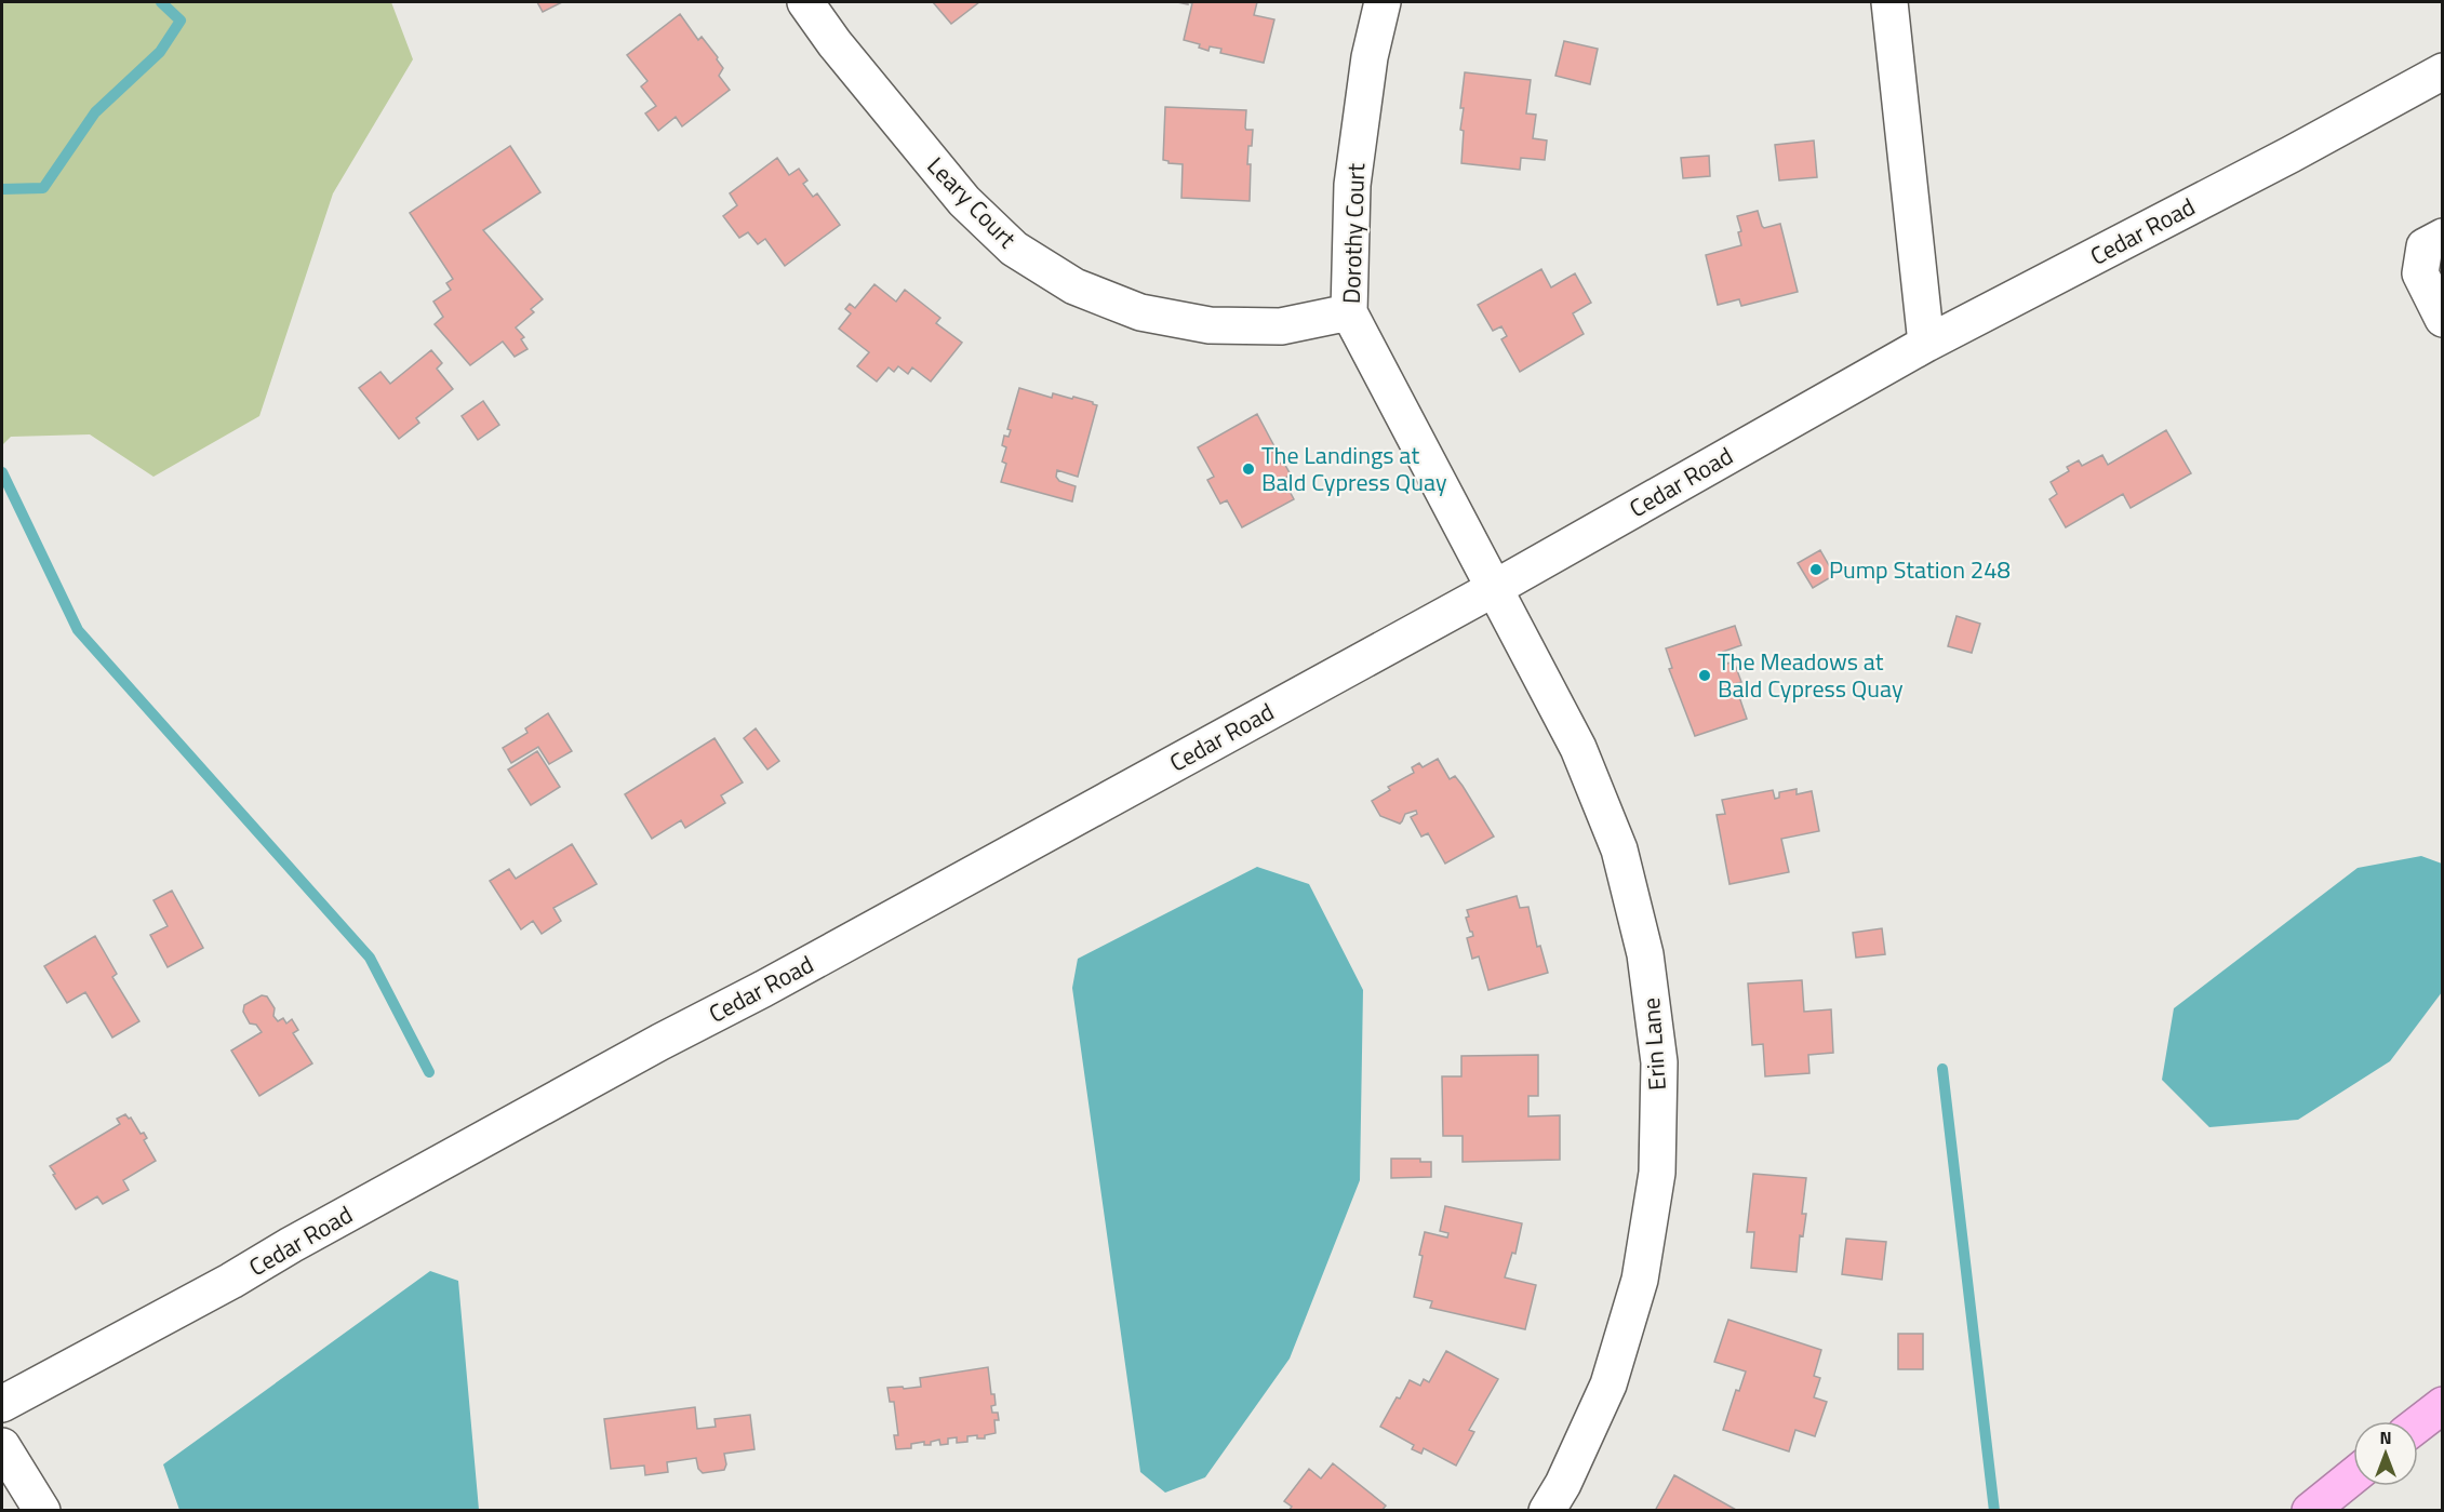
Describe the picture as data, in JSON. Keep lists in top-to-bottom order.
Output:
{
  "streets": {
    "street": [
      "Leary Court",
      "Cedar Road",
      "Dorothy Court",
      "Erin Lane"
    ]
  },
  "crossings": [
    ["Leary Court", "Dorothy Court"],
    ["Cedar Road", "Dorothy Court"],
    ["Cedar Road", "Erin Lane"],
    ["Dorothy Court", "Erin Lane"]
  ],
  "places": ["The Landings at Bald Cypress Quay", "Pump Station 248", "The Meadows at Bald Cypress Quay"],
  "north": "top"
}
